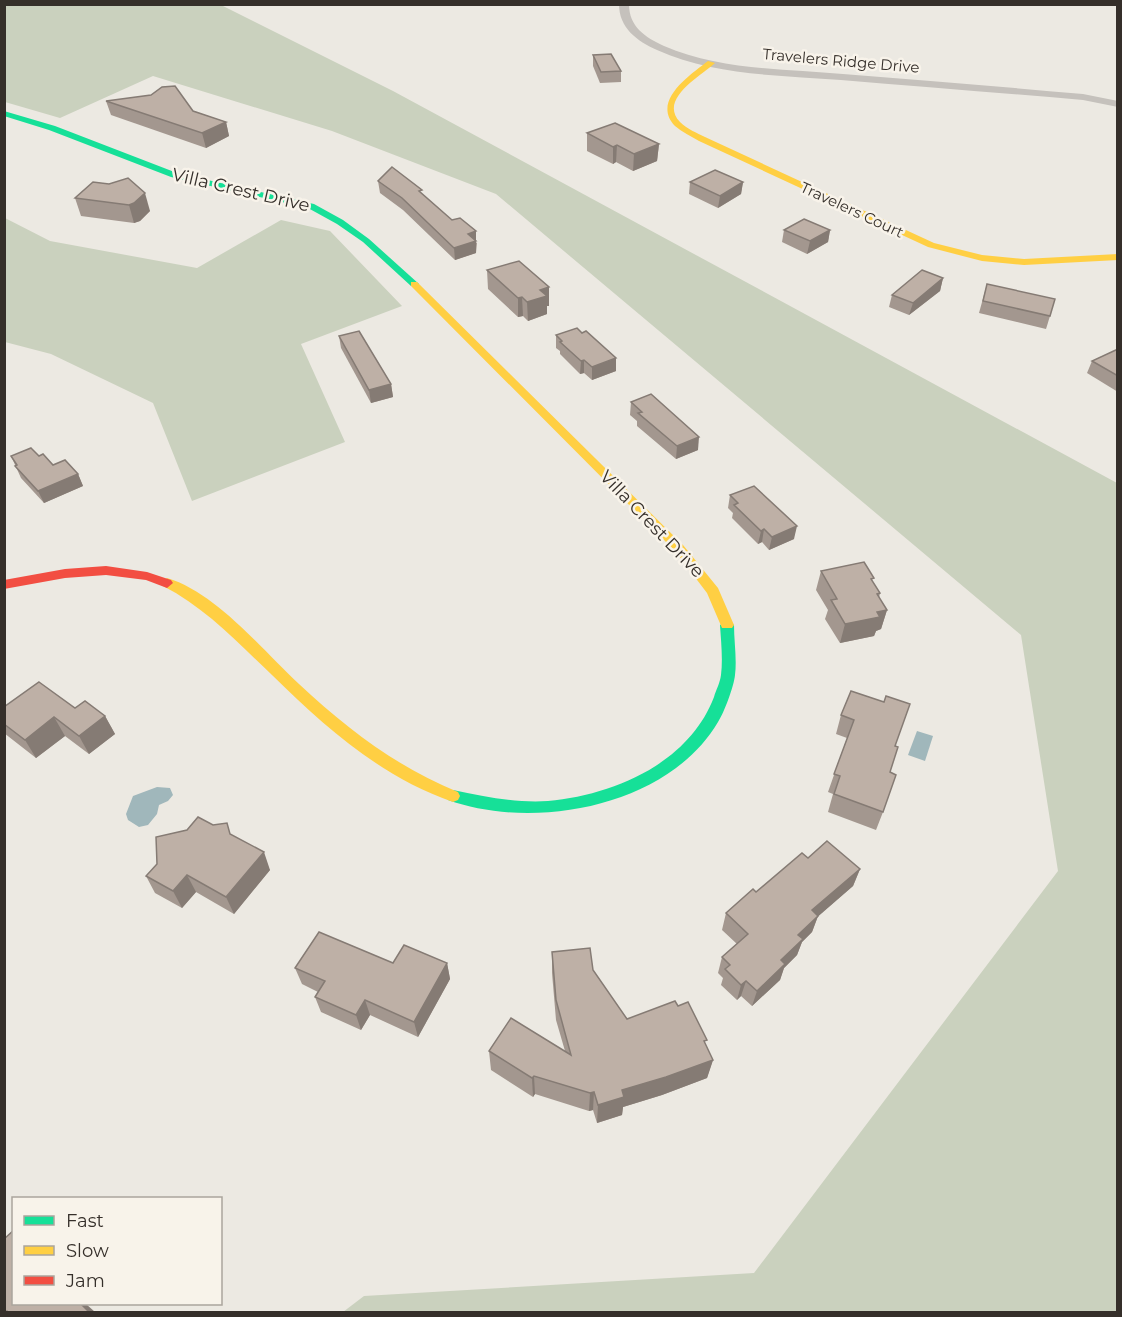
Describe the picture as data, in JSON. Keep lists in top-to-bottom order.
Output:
{
  "streets": {
    "street": ["Travelers Ridge Drive", "Villa Crest Drive", "Travelers Court"]
  },
  "crossings": [
    ["Travelers Ridge Drive", "Travelers Court"]
  ],
  "legend": ["Fast", "Slow", "Jam"]
}
